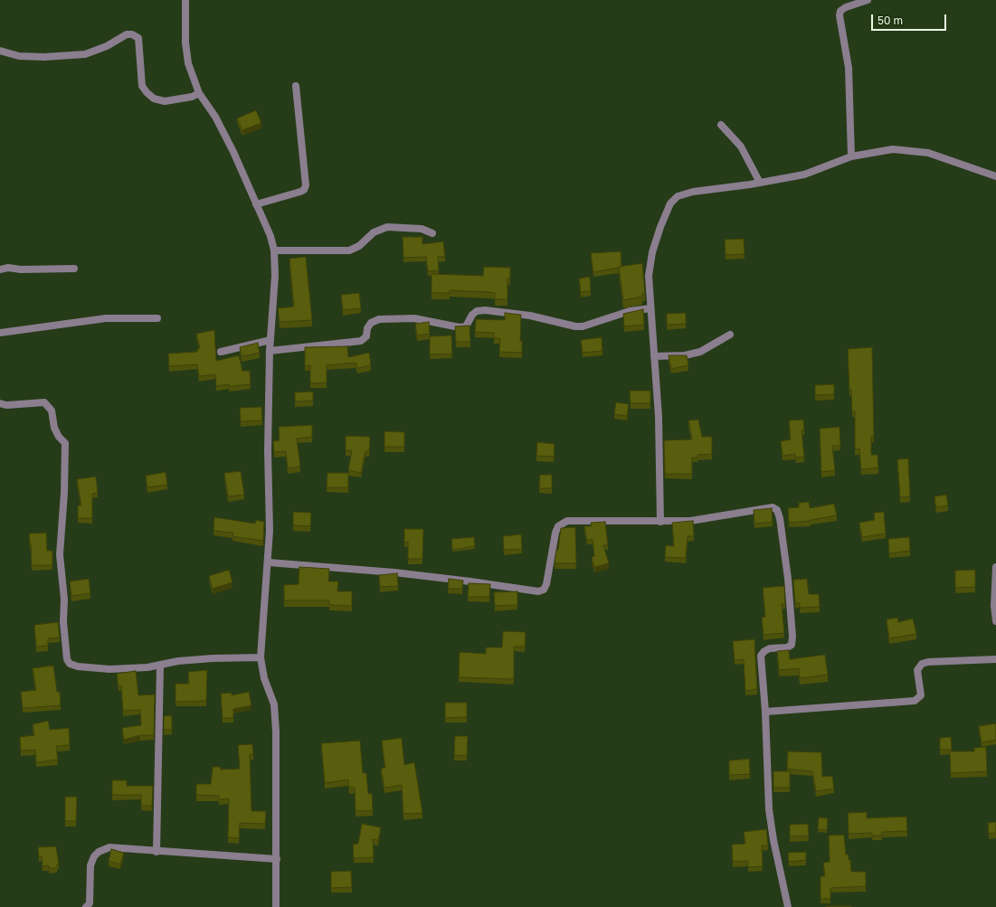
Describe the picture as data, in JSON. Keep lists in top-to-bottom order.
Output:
{
  "scale_bar": "50 m"
}
